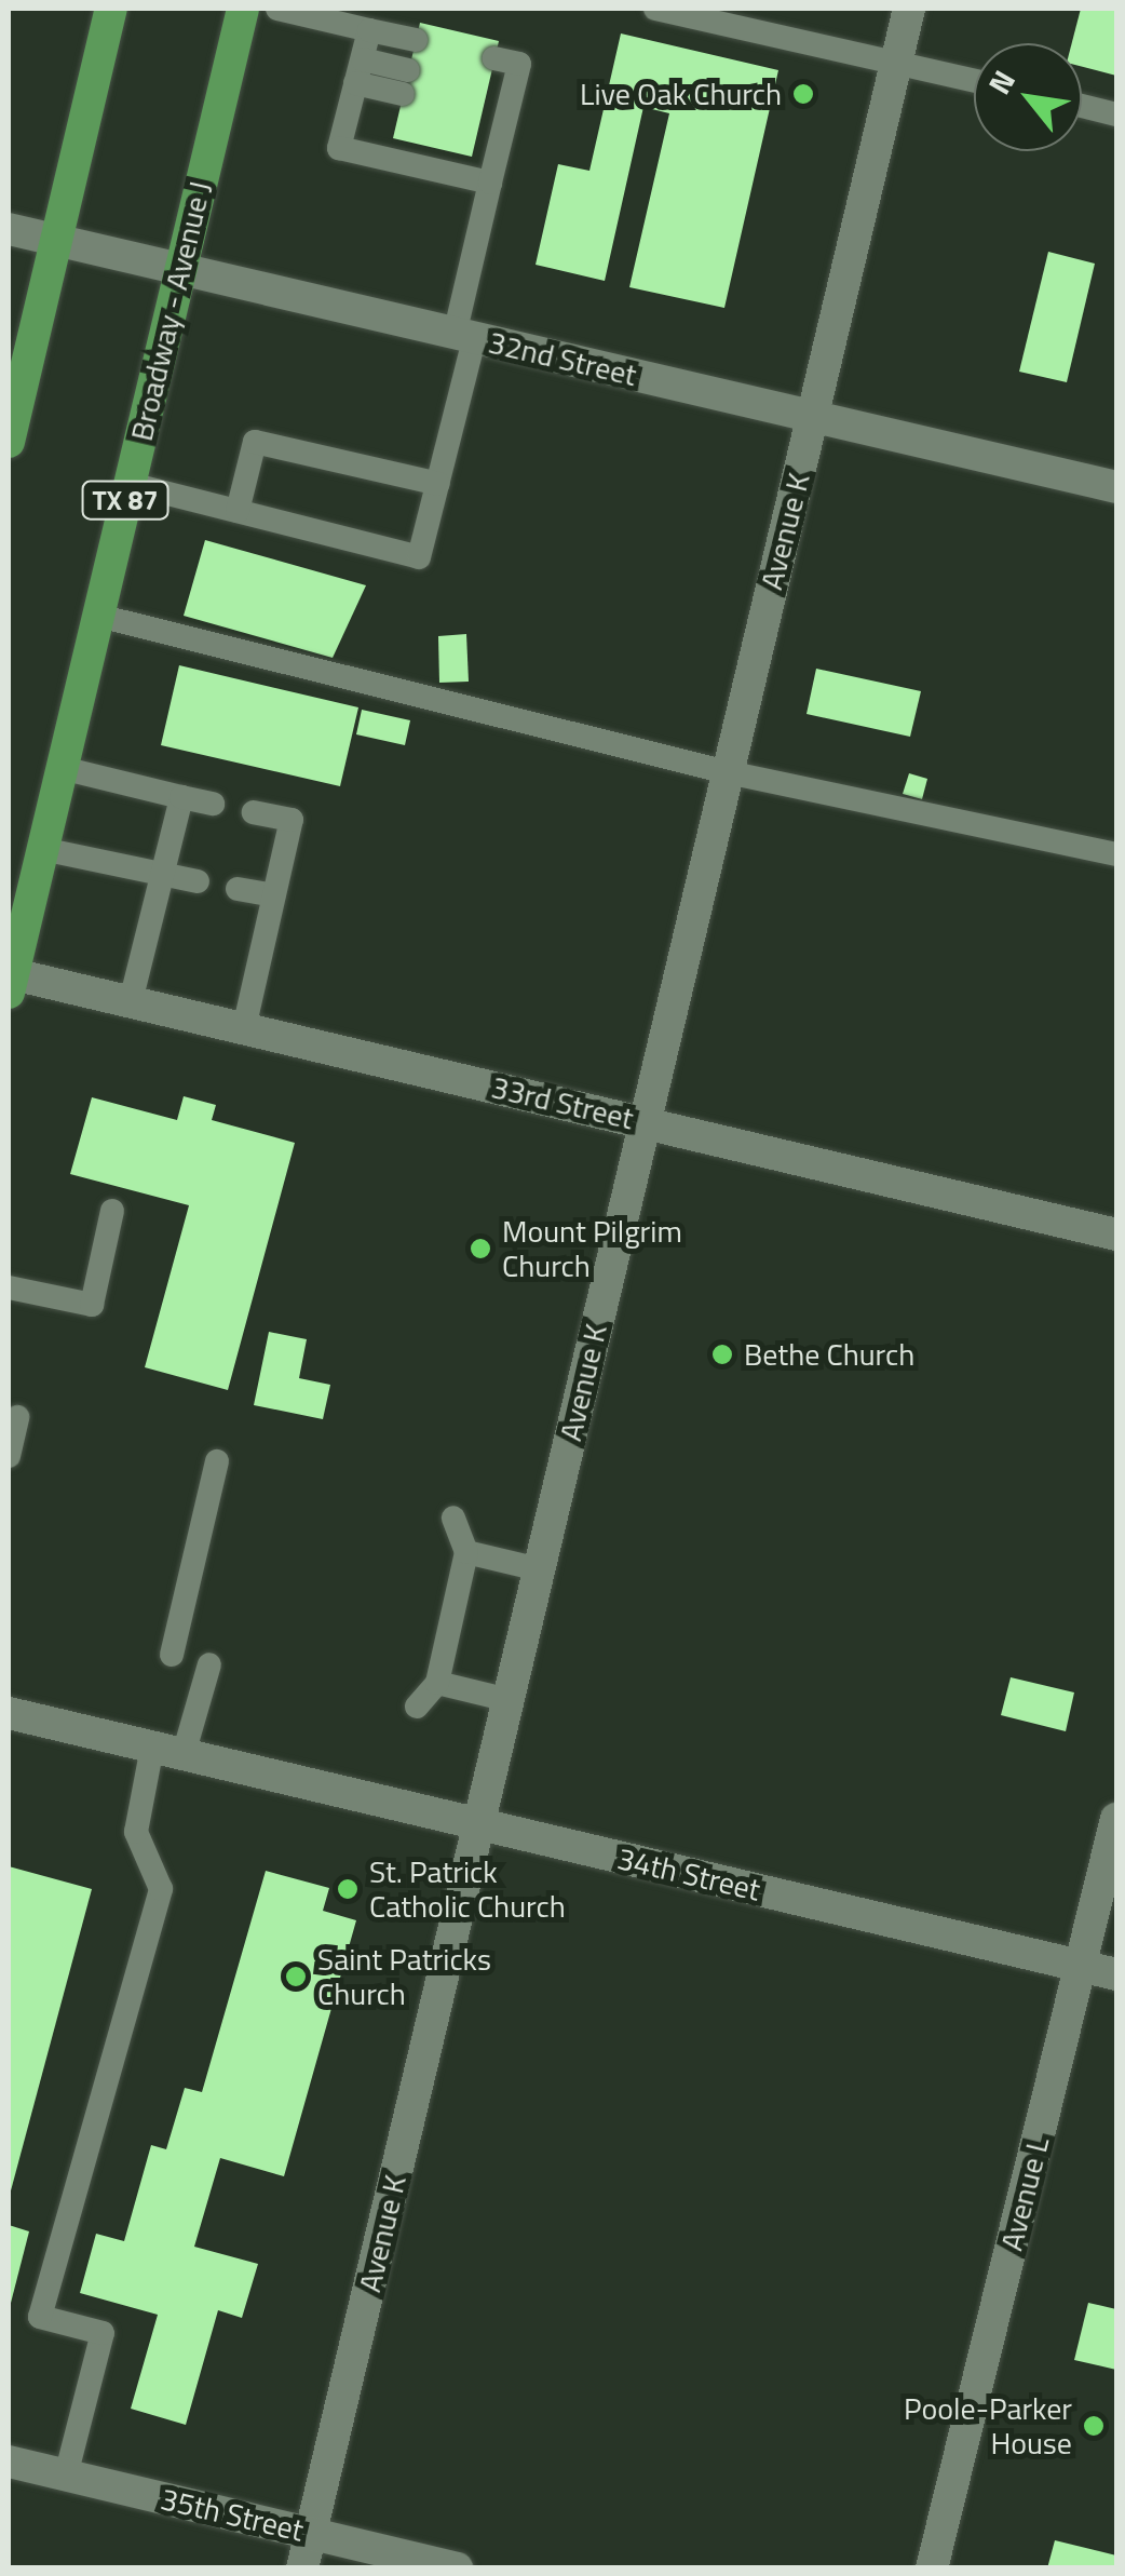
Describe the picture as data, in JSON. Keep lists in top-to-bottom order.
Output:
{
  "streets": {
    "main road": ["Broadway - Avenue J", "TX 87"],
    "street": [
      "32nd Street",
      "Avenue K",
      "33rd Street",
      "34th Street",
      "Avenue L",
      "35th Street"
    ]
  },
  "crossings": [
    ["Broadway - Avenue J", "32nd Street"],
    ["Broadway - Avenue J", "33rd Street"],
    ["32nd Street", "Avenue K"],
    ["Avenue K", "33rd Street"],
    ["Avenue K", "34th Street"],
    ["Avenue K", "35th Street"],
    ["34th Street", "Avenue L"]
  ],
  "places": [
    "Live Oak Church",
    "Mount Pilgrim Church",
    "Bethe Church",
    "St. Patrick Catholic Church",
    "Saint Patricks Church",
    "Poole-Parker House"
  ],
  "north": "top left"
}
